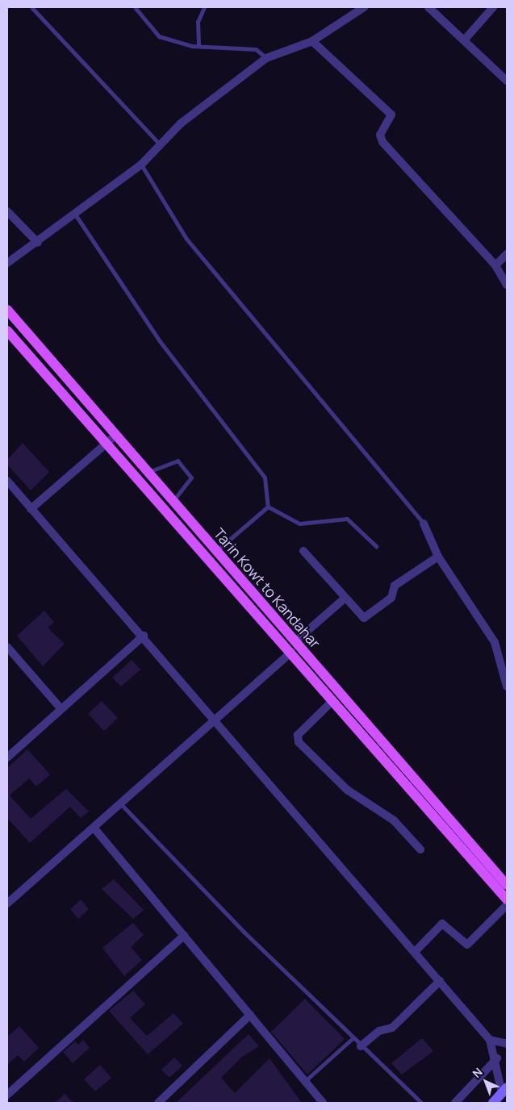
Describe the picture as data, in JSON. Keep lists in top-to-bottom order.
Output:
{
  "streets": {
    "main road": ["Tarin Kowt to Kandahar"]
  },
  "north": "top left"
}
